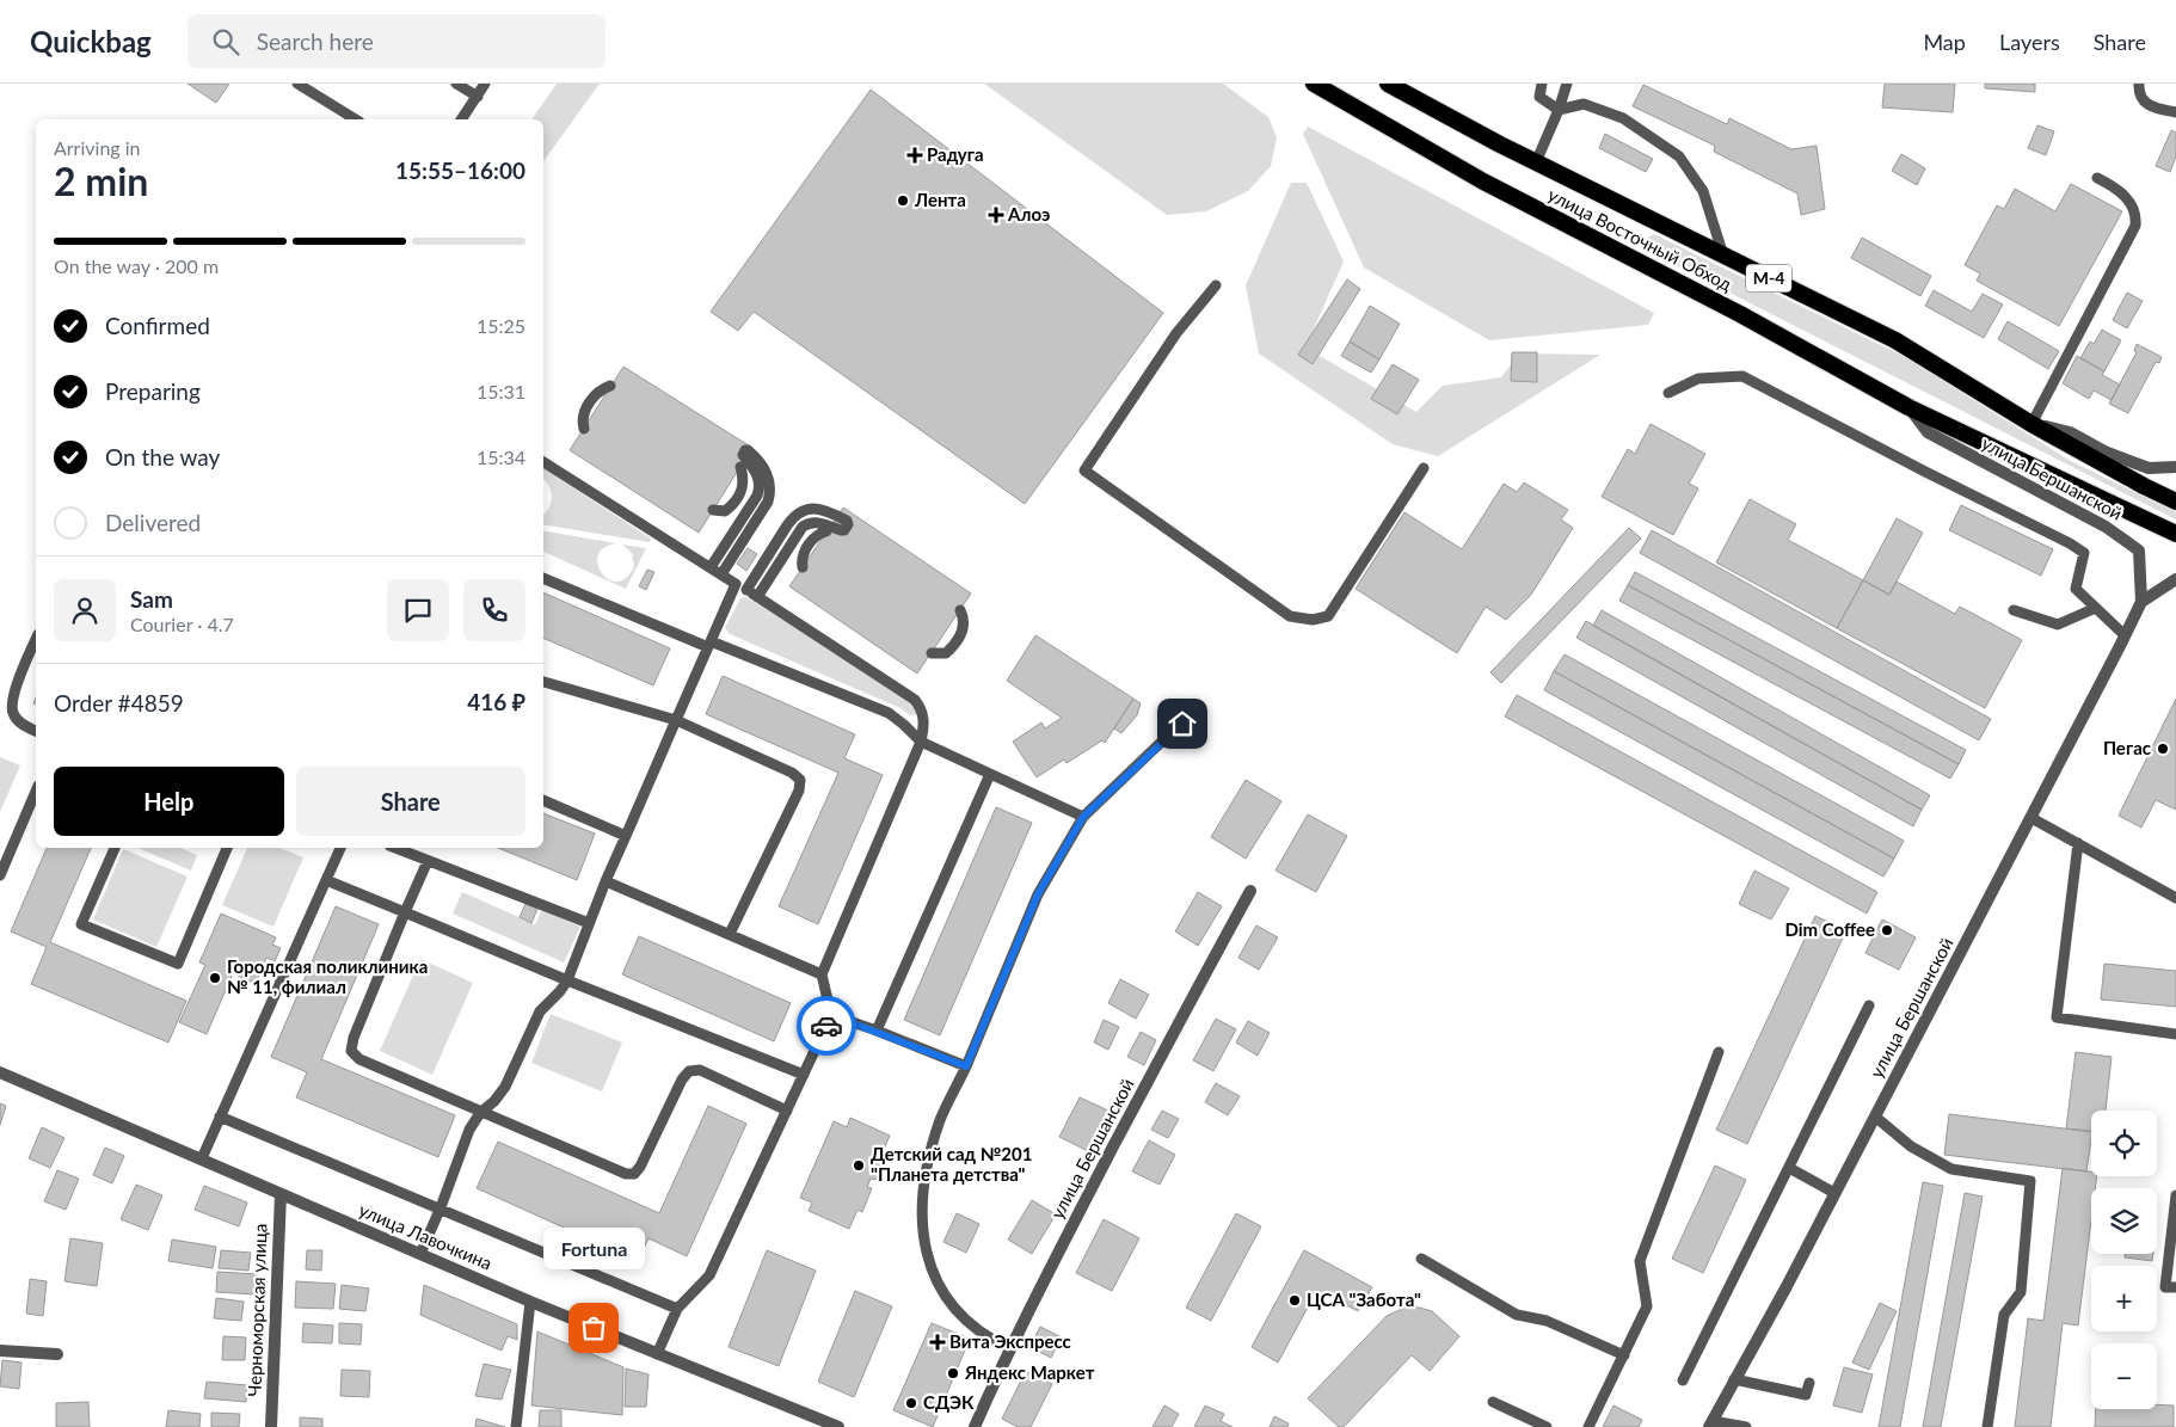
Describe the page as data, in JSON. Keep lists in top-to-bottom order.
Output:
{
  "streets": {
    "highway": ["улица Восточный Обход", "М-4"],
    "street": ["улица Бершанской", "улица Лавочкина", "Черноморская улица"]
  },
  "crossings": [
    ["улица Восточный Обход", "улица Бершанской"],
    ["улица Лавочкина", "Черноморская улица"]
  ],
  "places": {
    "health": ["Радуга", "Алоэ", "Вита Экспресс"],
    "other": [
      "Лента",
      "Пегас",
      "Dim Coffee",
      "Городская поликлиника № 11, филиал",
      "Детский сад №201 \"Планета детства\"",
      "ЦСА \"Забота\"",
      "Fortuna",
      "Яндекс Маркет",
      "СДЭК"
    ]
  },
  "page": {
    "header": "Quickbag",
    "search": "Search here",
    "nav": ["Map", "Layers", "Share"],
    "heading": ["2 min", "Arriving in", "15:55–16:00"],
    "panel": [
      "Sam",
      "Courier · 4.7",
      "Order #4859",
      "416 ₽"
    ],
    "bar": "On the way · 200 m",
    "list": [
      ["Confirmed", "15:25"],
      ["Preparing", "15:31"],
      ["On the way", "15:34"],
      "Delivered"
    ],
    "buttons": ["Help", "Share"],
    "map_buttons": ["+", "−"],
    "bubble": "Fortuna"
  }
}
